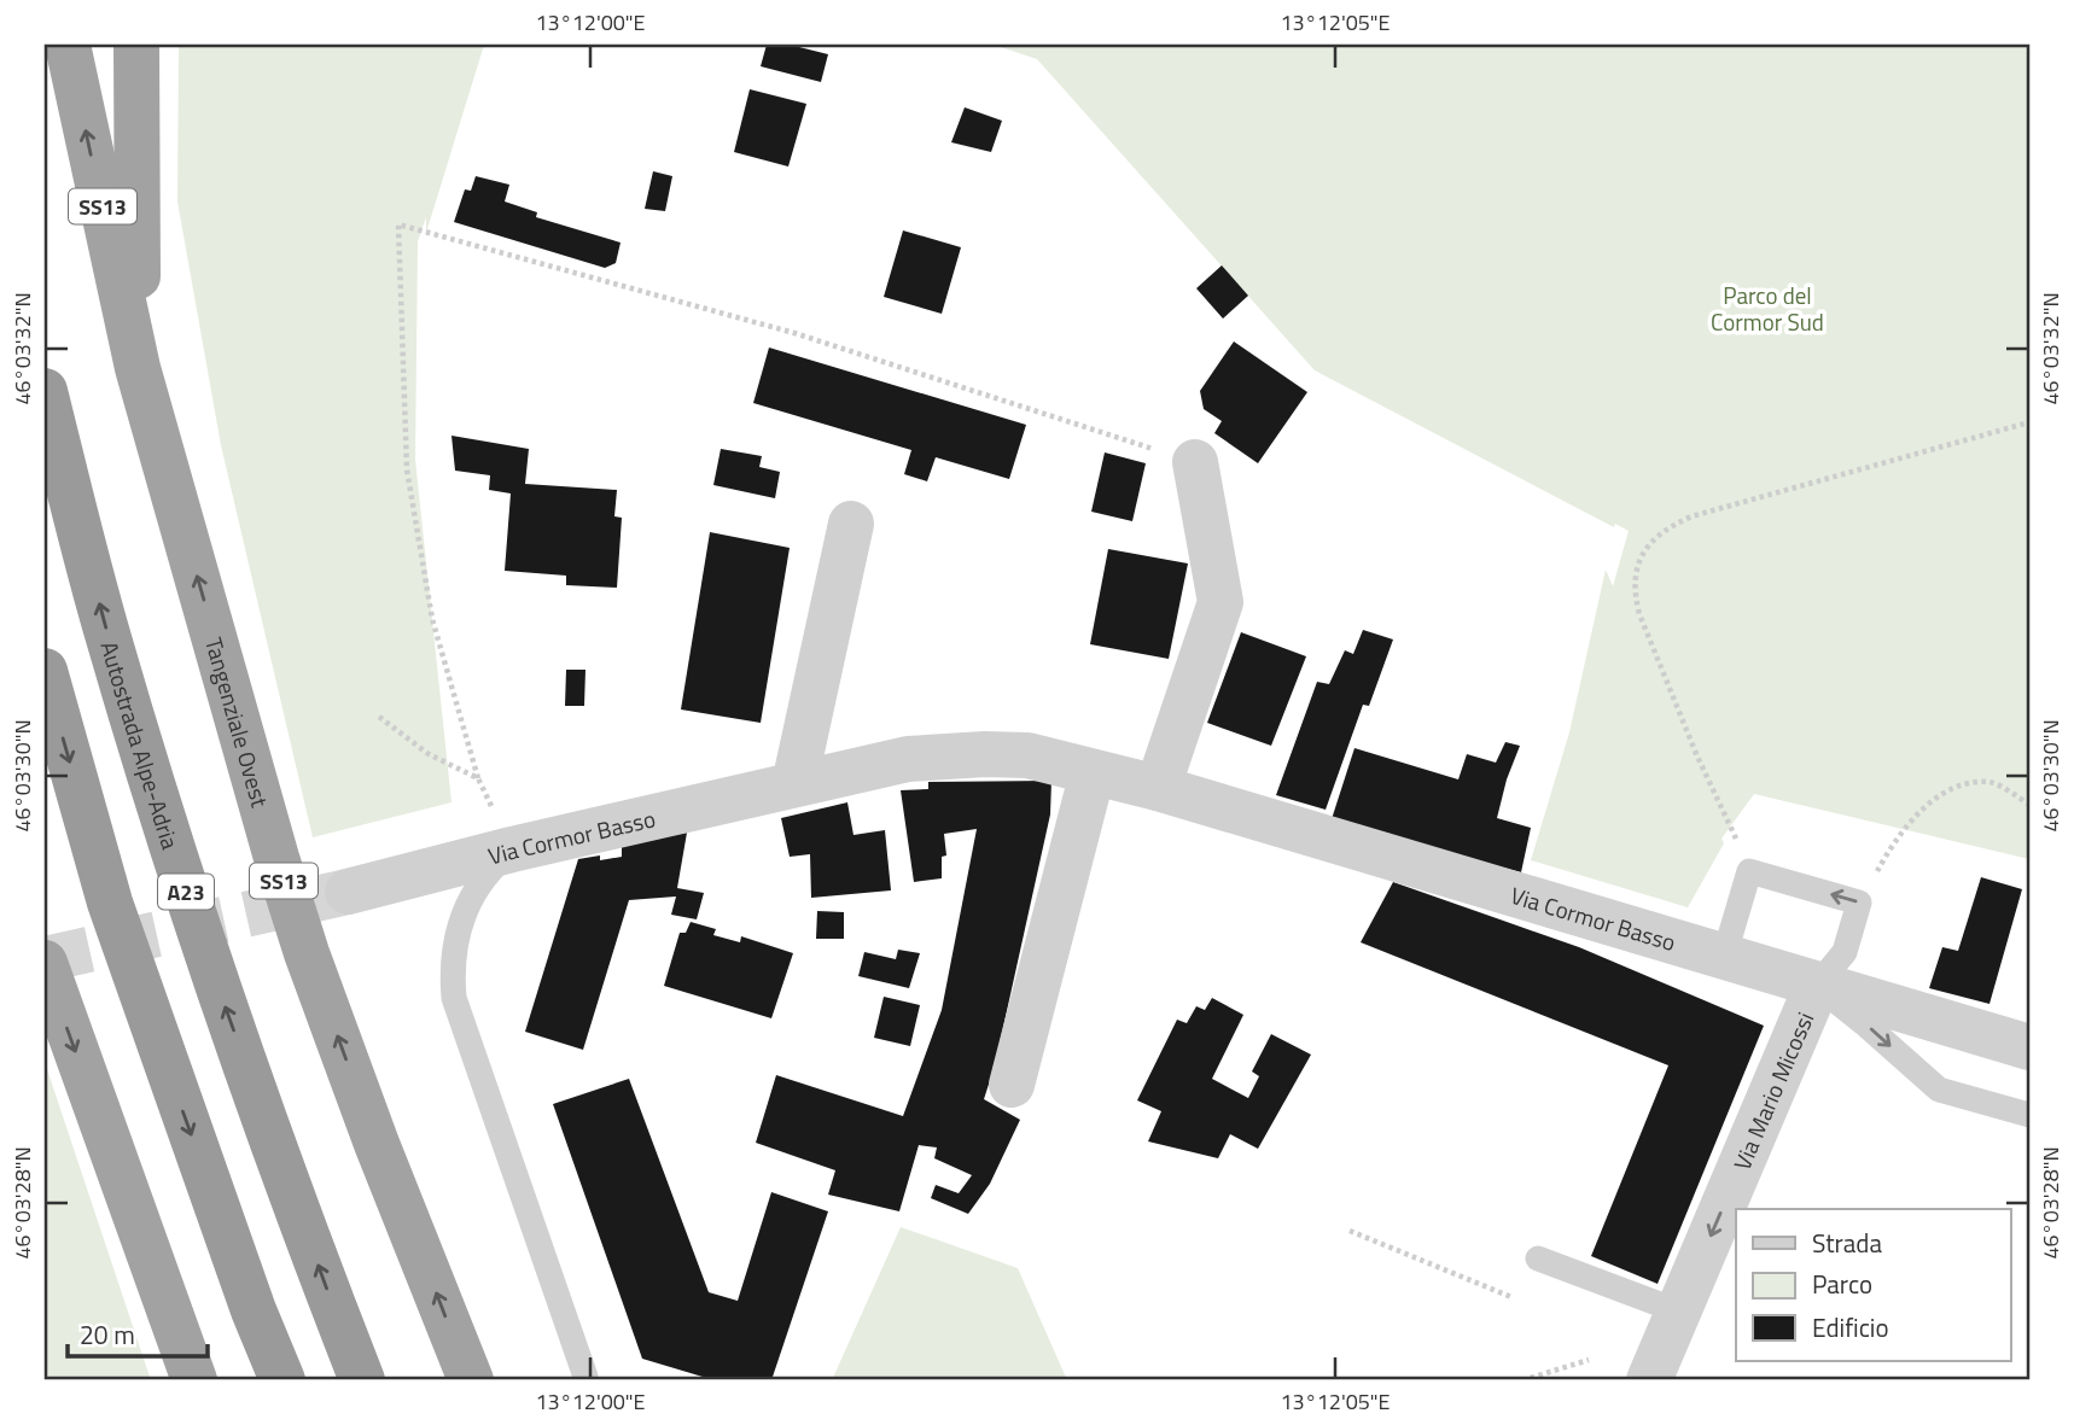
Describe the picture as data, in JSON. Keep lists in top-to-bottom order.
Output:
{
  "streets": {
    "highway": [
      "SS13",
      "Tangenziale Ovest",
      "Autostrada Alpe-Adria",
      "A23"
    ],
    "street": ["Via Cormor Basso", "Via Mario Micossi"]
  },
  "crossings": [
    ["Via Cormor Basso", "Via Mario Micossi"]
  ],
  "one_way": ["Via Mario Micossi"],
  "parks": ["Parco del Cormor Sud"],
  "legend": ["Strada", "Parco", "Edificio"],
  "scale_bar": "20 m",
  "coordinates": [
    "13°12'00\"E",
    "13°12'05\"E",
    "46°03'32\"N",
    "46°03'30\"N",
    "46°03'28\"N"
  ]
}
